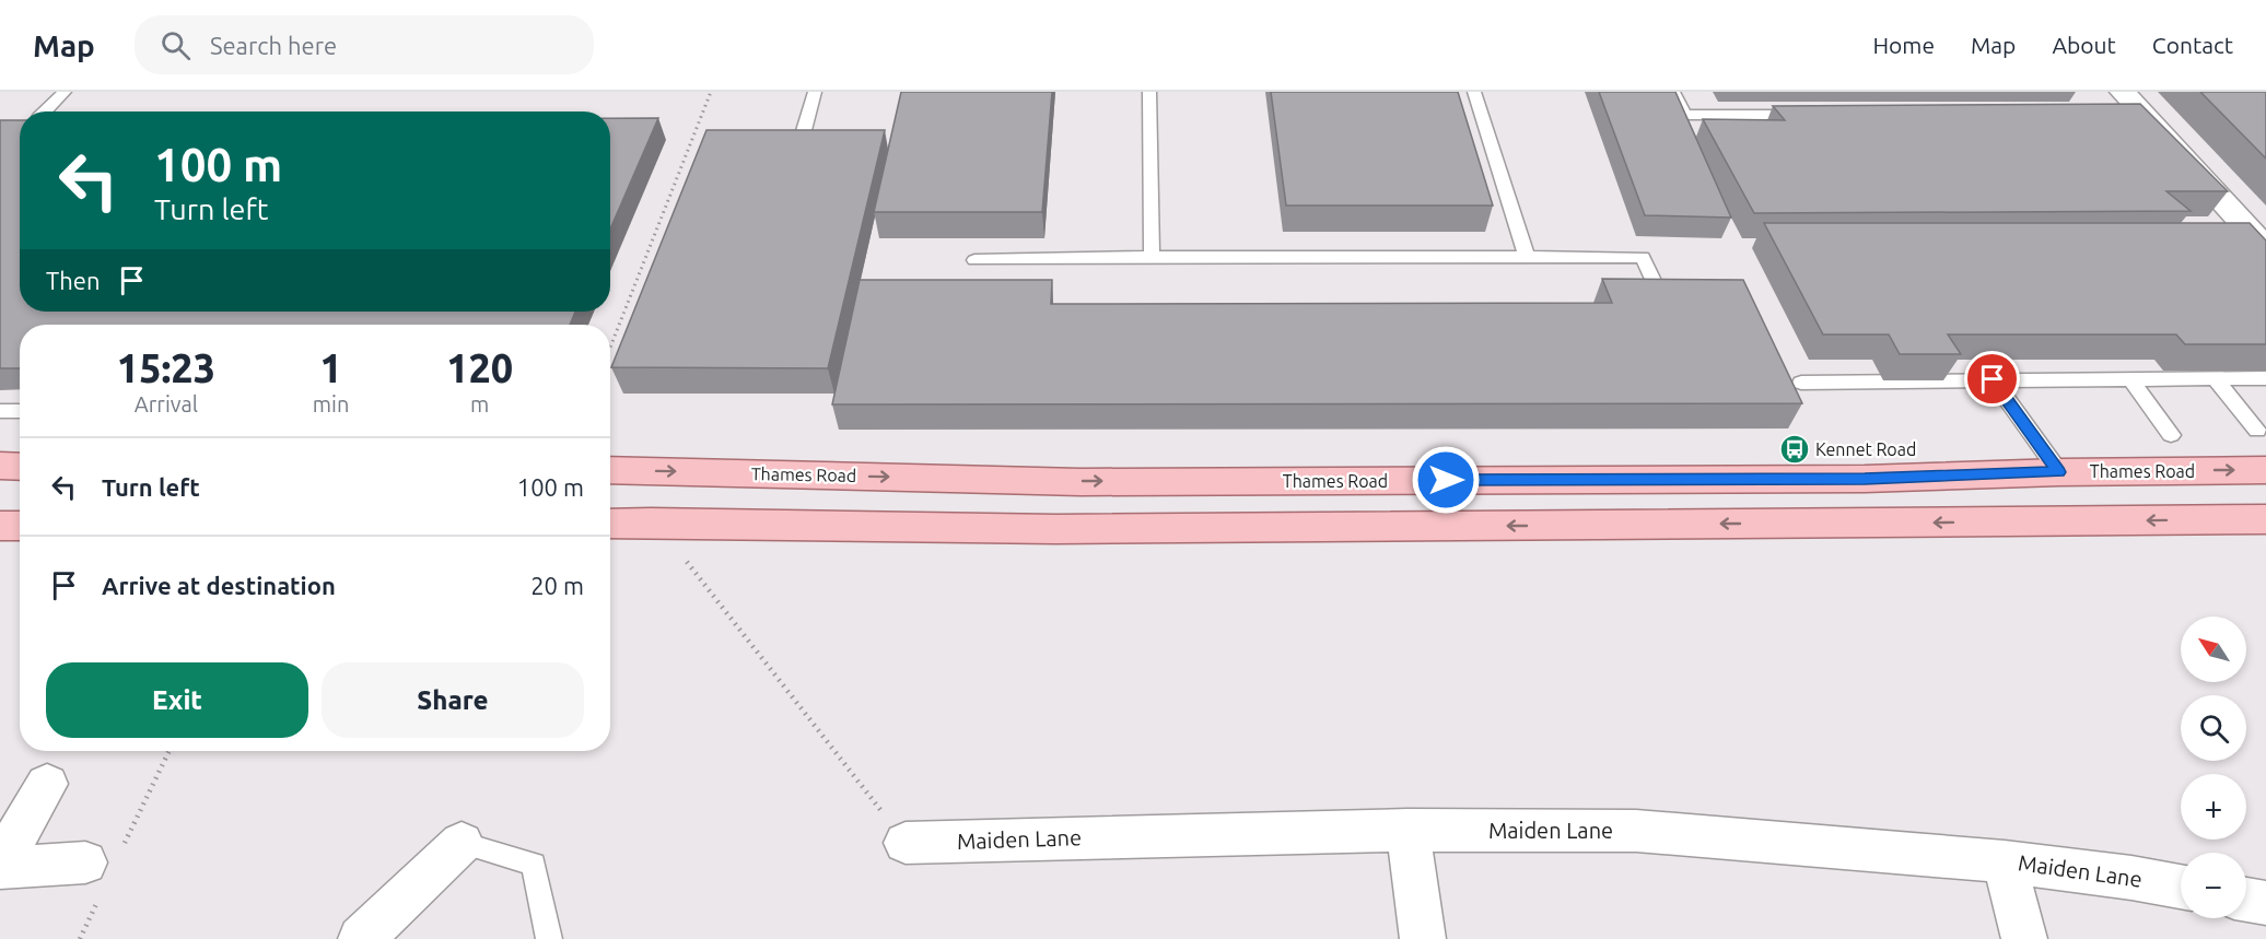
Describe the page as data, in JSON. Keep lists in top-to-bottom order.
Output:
{
  "streets": {
    "main road": ["Thames Road"],
    "street": ["Maiden Lane"]
  },
  "places": {
    "bus stop": ["Kennet Road"]
  },
  "north": "top left",
  "page": {
    "header": "Map",
    "search": "Search here",
    "nav": [
      "Home",
      "Map",
      "About",
      "Contact"
    ],
    "turn": ["100 m", "Turn left"],
    "then": "Then",
    "eta": [
      "15:23",
      "Arrival",
      "1",
      "min",
      "120",
      "m"
    ],
    "list": [
      {
        "name": "Turn left",
        "value": "100 m"
      },
      {
        "name": "Arrive at destination",
        "value": "20 m"
      }
    ],
    "map_buttons": ["+", "−"],
    "buttons": ["Exit", "Share"]
  }
}
